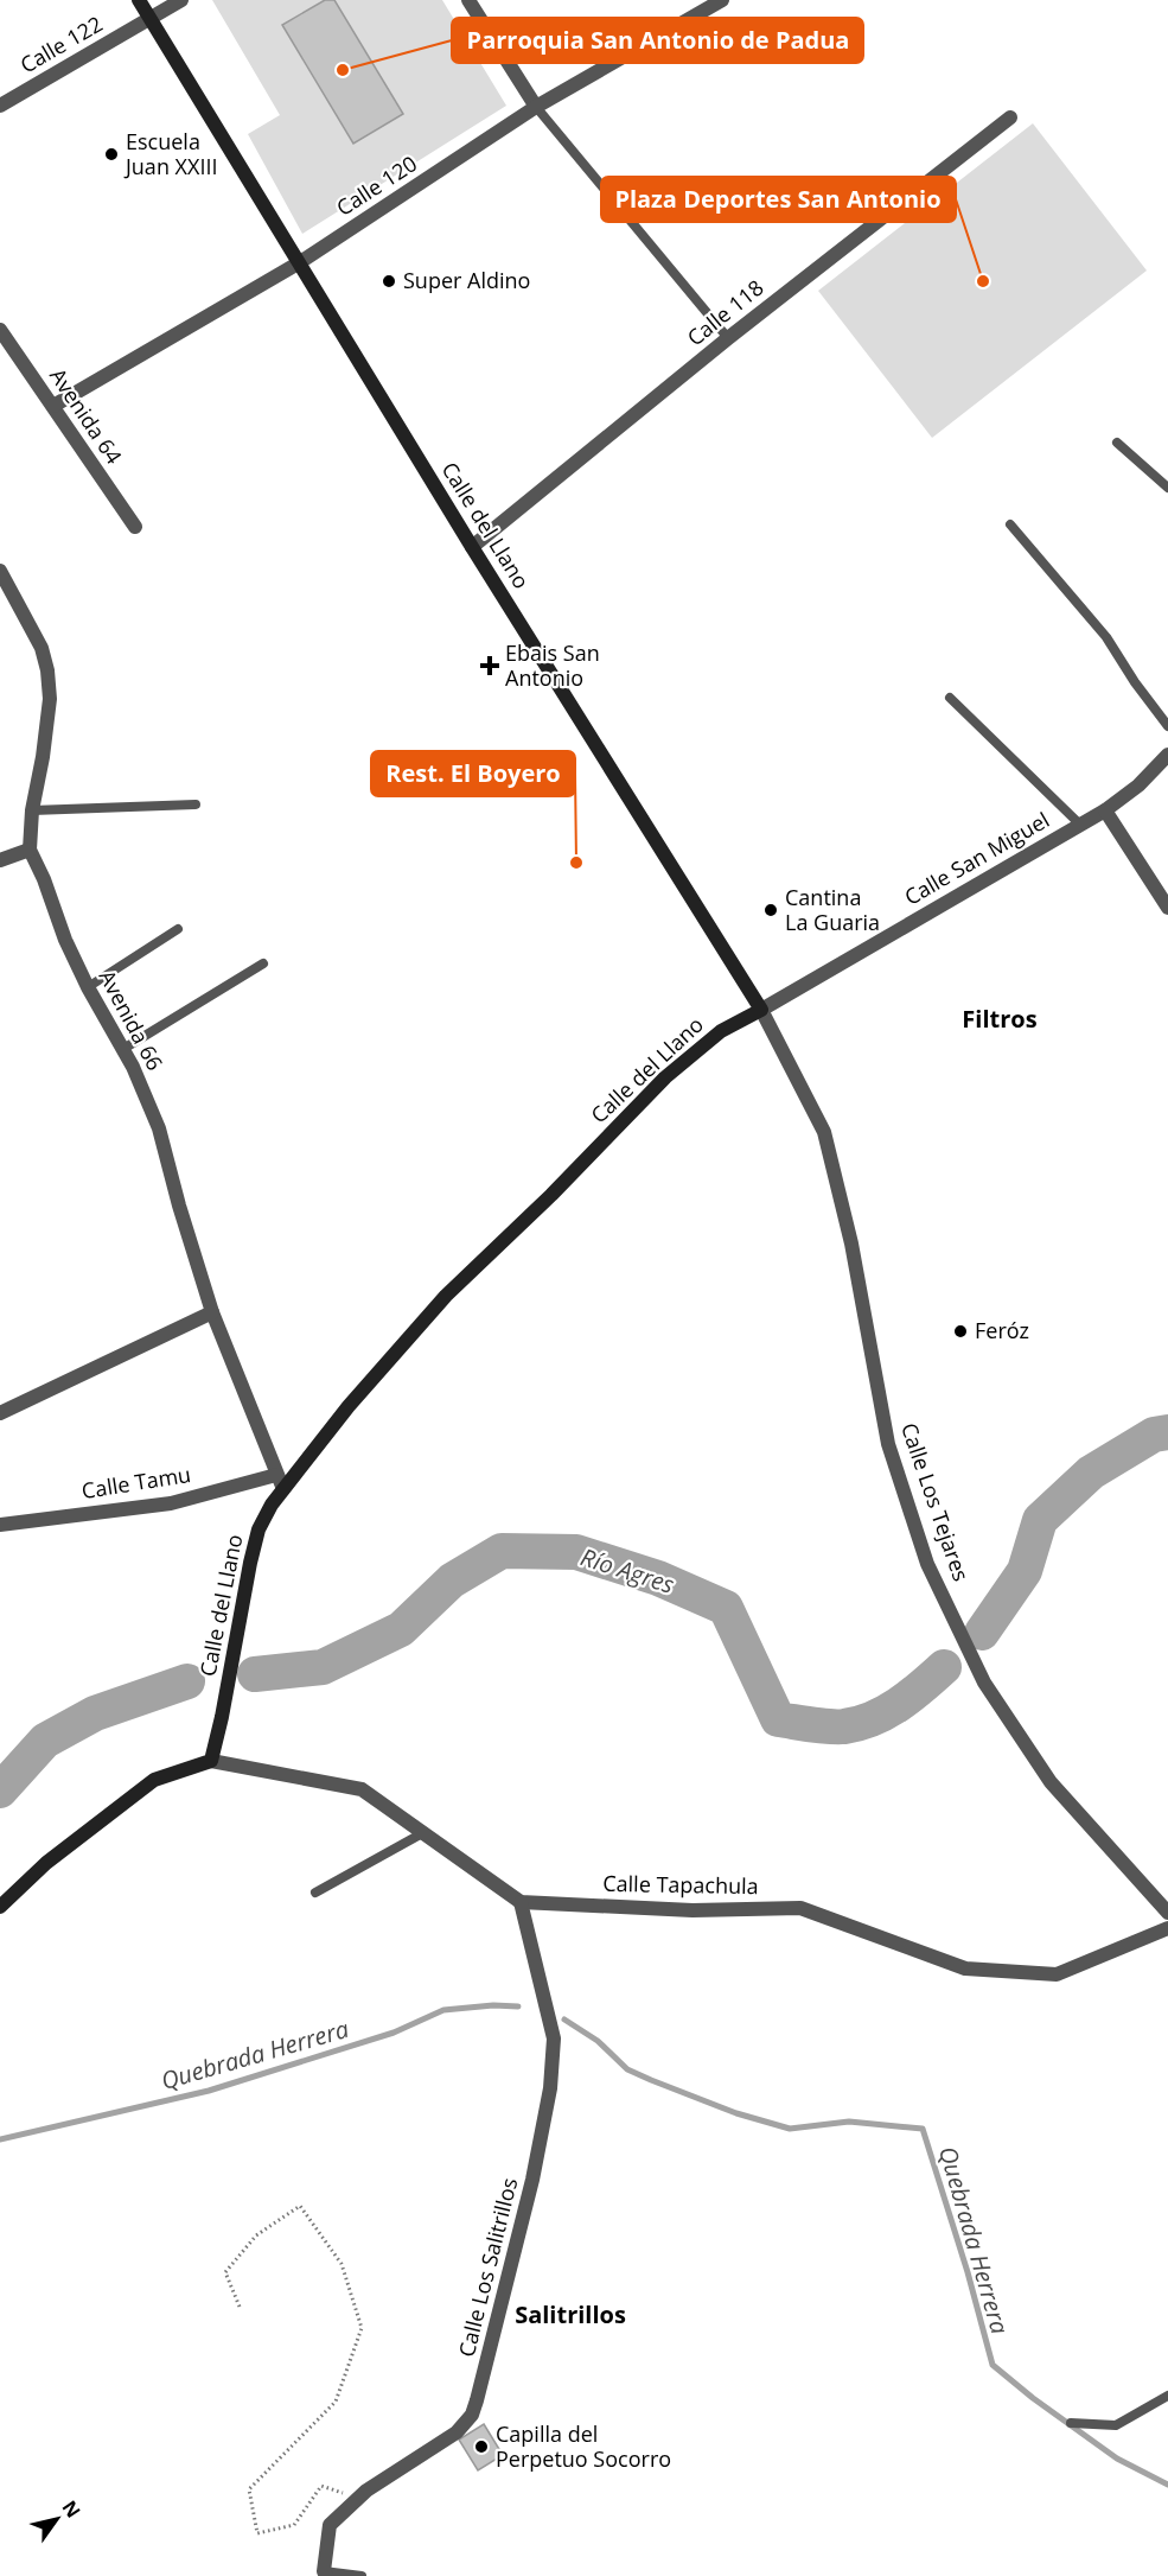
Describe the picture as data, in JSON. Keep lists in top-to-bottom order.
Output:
{
  "streets": {
    "main road": ["Calle del Llano"],
    "street": [
      "Calle 122",
      "Calle 120",
      "Calle 118",
      "Avenida 64",
      "Calle San Miguel",
      "Avenida 66",
      "Calle Tamu",
      "Calle Los Tejares",
      "Calle Tapachula",
      "Calle Los Salitrillos"
    ]
  },
  "crossings": [
    ["Calle 122", "Calle del Llano"],
    ["Calle 120", "Avenida 64"],
    ["Calle 120", "Calle del Llano"],
    ["Calle 118", "Calle del Llano"],
    ["Calle del Llano", "Calle San Miguel"],
    ["Calle del Llano", "Avenida 66"],
    ["Calle del Llano", "Calle Los Tejares"],
    ["Calle San Miguel", "Calle Los Tejares"],
    ["Avenida 66", "Calle Tamu"],
    ["Calle Tapachula", "Calle Los Salitrillos"]
  ],
  "districts": ["Filtros", "Salitrillos"],
  "water": ["Río Agres", "Quebrada Herrera"],
  "places": {
    "other": [
      "Parroquia San Antonio de Padua",
      "Escuela Juan XXIII",
      "Super Aldino",
      "Plaza Deportes San Antonio",
      "Rest. El Boyero",
      "Cantina La Guaria",
      "Feróz",
      "Capilla del Perpetuo Socorro"
    ],
    "health": ["Ebais San Antonio"]
  },
  "north": "top right"
}
